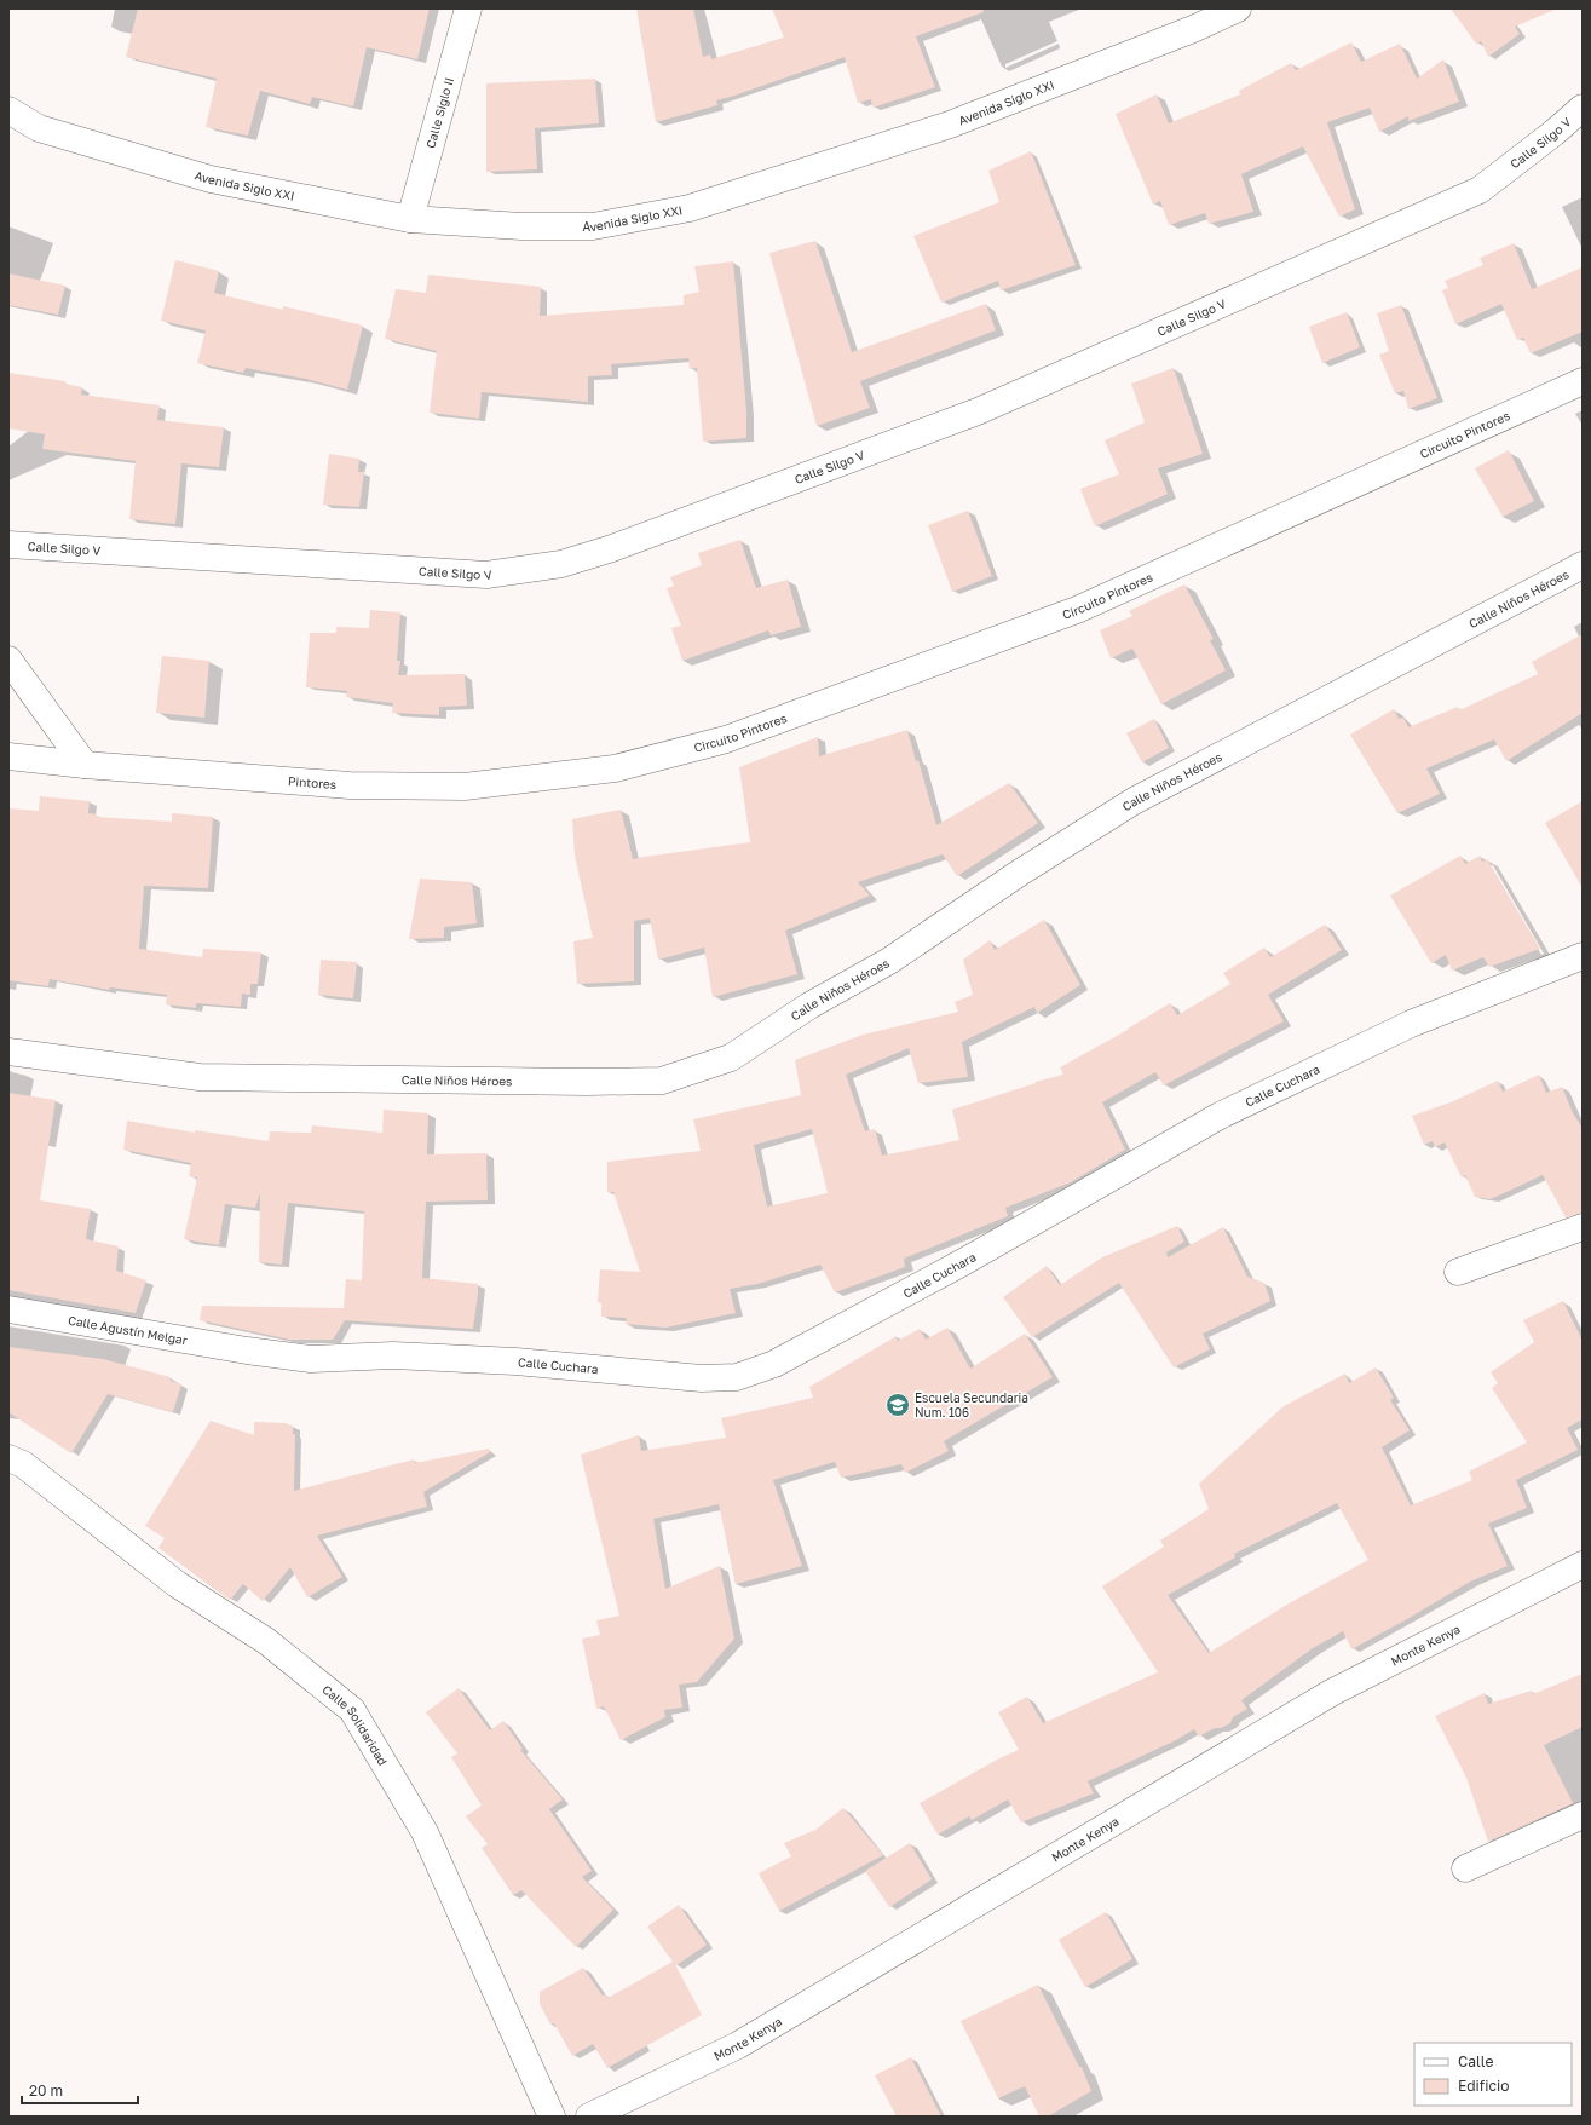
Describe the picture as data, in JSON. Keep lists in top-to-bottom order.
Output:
{
  "streets": {
    "street": [
      "Avenida Siglo XXI",
      "Calle Siglo II",
      "Calle Silgo V",
      "Circuito Pintores",
      "Calle Niños Héroes",
      "Pintores",
      "Calle Cuchara",
      "Calle Agustín Melgar",
      "Monte Kenya",
      "Calle Solidaridad"
    ]
  },
  "crossings": [
    ["Avenida Siglo XXI", "Calle Siglo II"],
    ["Circuito Pintores", "Pintores"],
    ["Calle Cuchara", "Calle Agustín Melgar"]
  ],
  "places": {
    "school or university": ["Escuela Secundaria Num. 106"]
  },
  "legend": ["Calle", "Edificio"],
  "scale_bar": "20 m"
}
